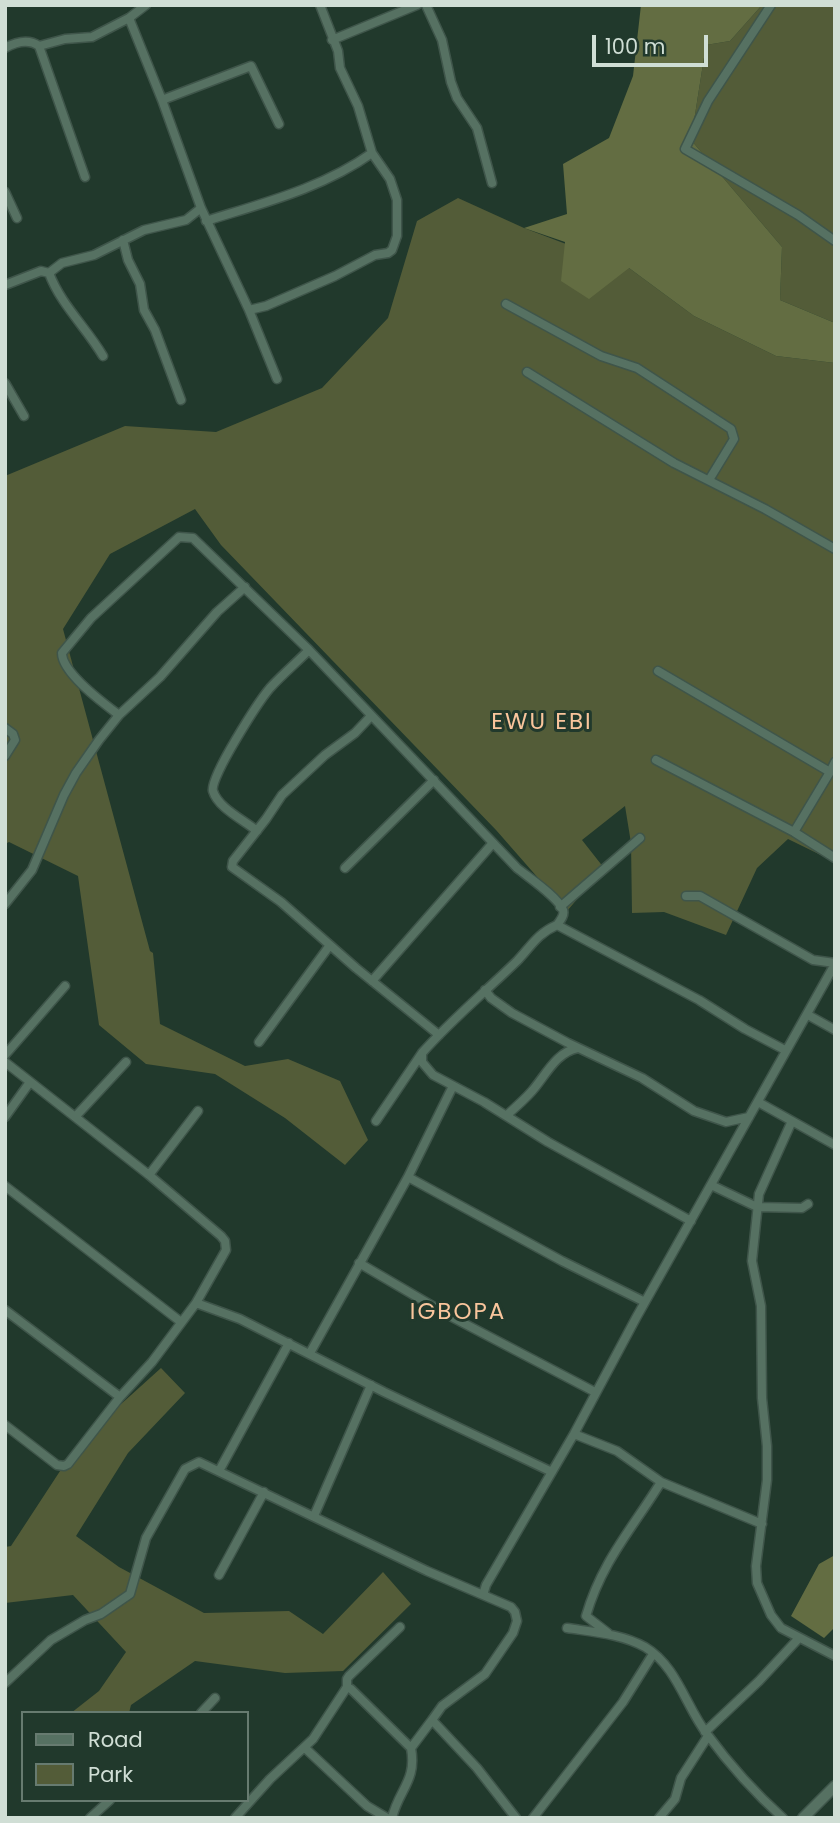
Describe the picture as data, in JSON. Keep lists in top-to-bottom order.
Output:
{
  "districts": ["EWU EBI", "IGBOPA"],
  "legend": ["Road", "Park"],
  "scale_bar": "100 m"
}
